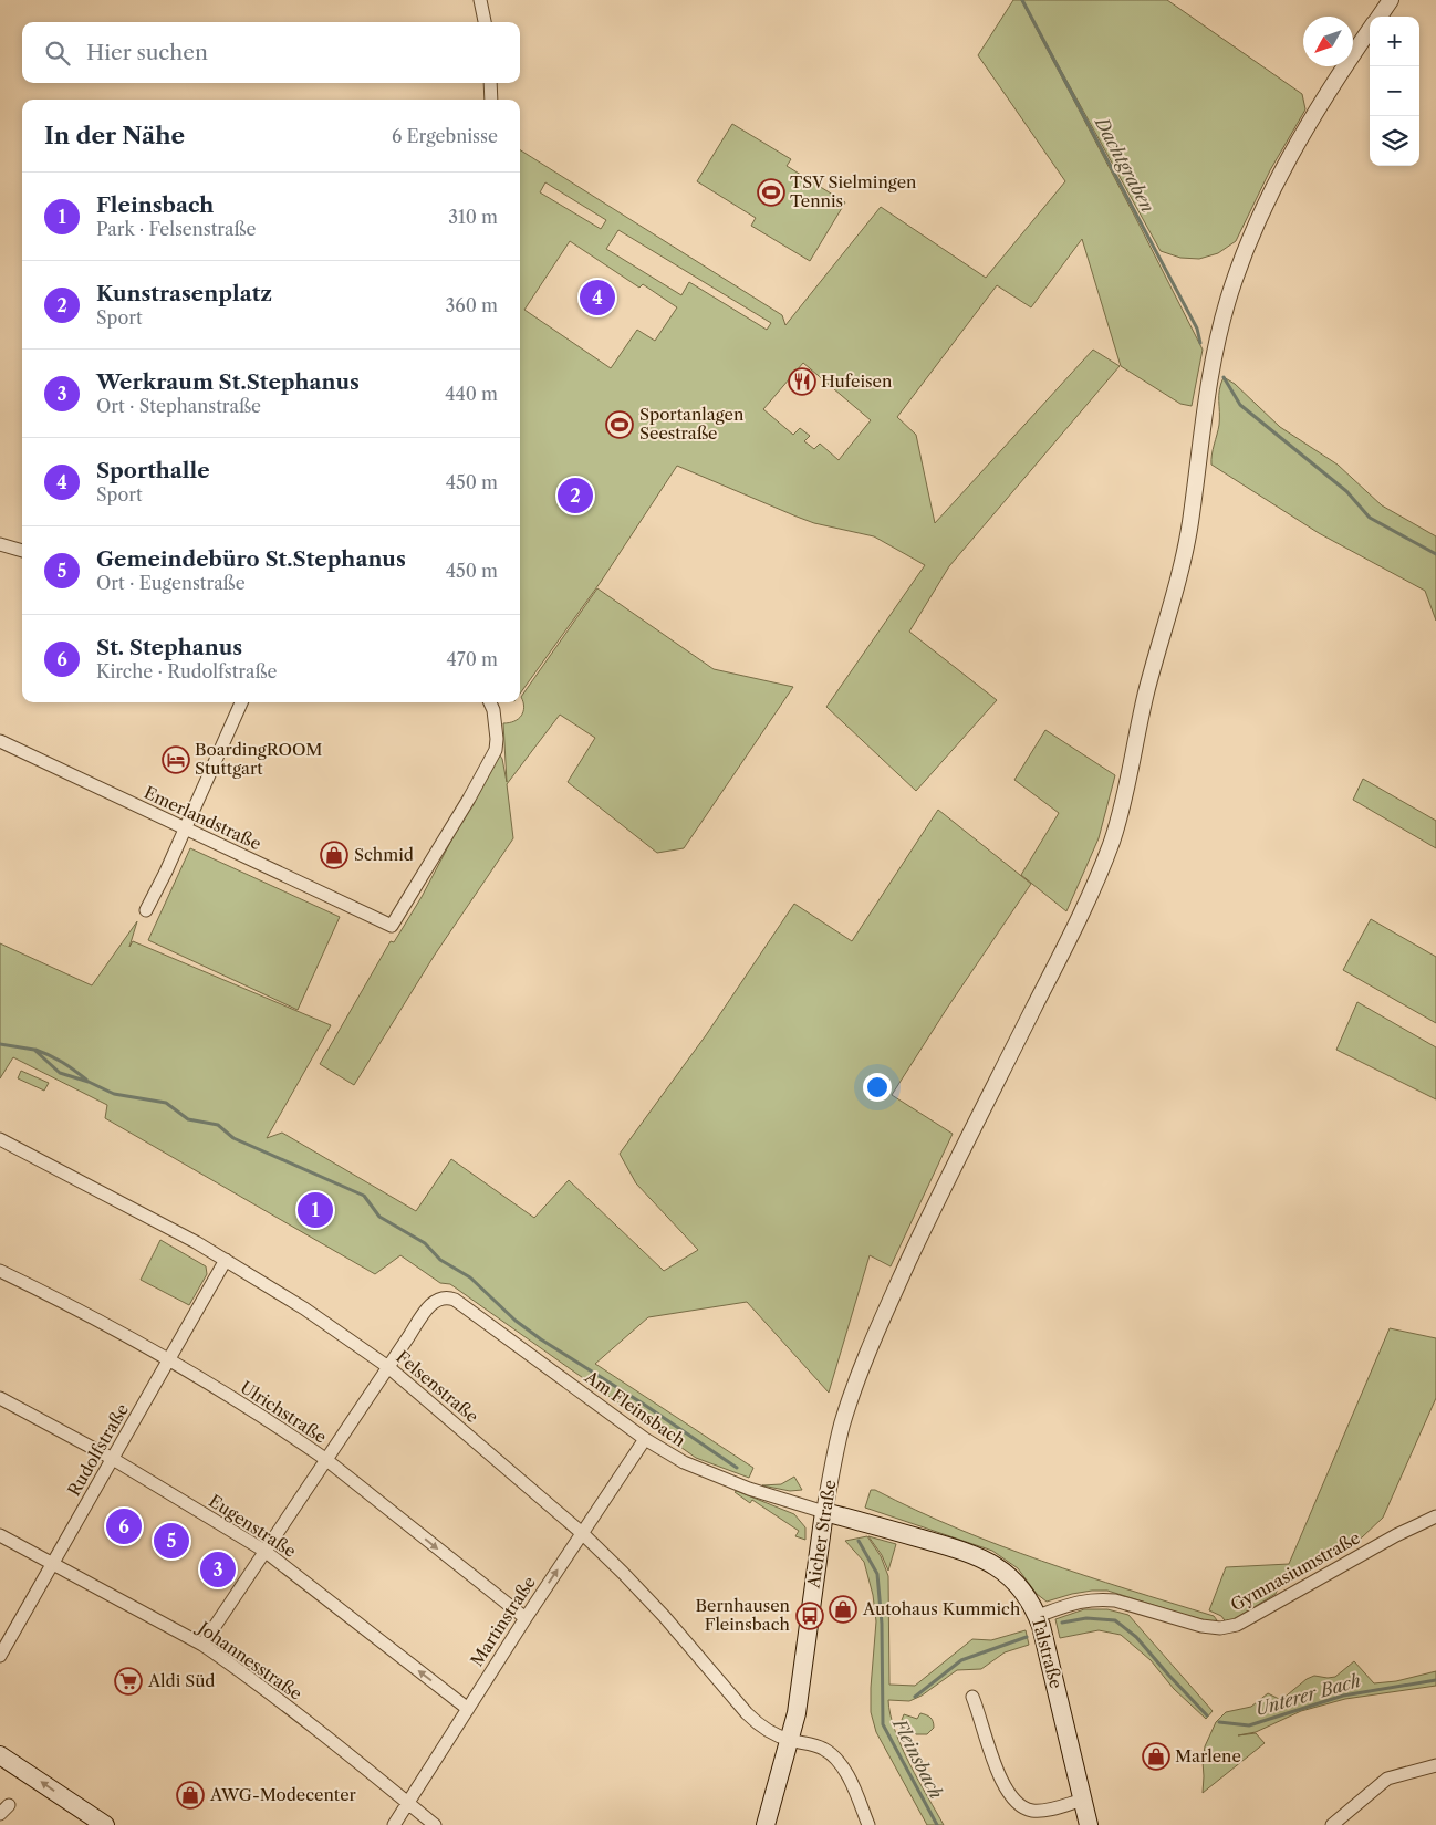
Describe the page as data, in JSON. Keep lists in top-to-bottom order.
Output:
{
  "streets": {
    "main road": ["Aicher Straße", "Talstraße"],
    "street": [
      "Emerlandstraße",
      "Felsenstraße",
      "Am Fleinsbach",
      "Ulrichstraße",
      "Rudolfstraße",
      "Eugenstraße",
      "Gymnasiumstraße",
      "Martinstraße",
      "Johannesstraße"
    ]
  },
  "crossings": [
    ["Felsenstraße", "Am Fleinsbach"],
    ["Felsenstraße", "Rudolfstraße"],
    ["Felsenstraße", "Aicher Straße"],
    ["Felsenstraße", "Martinstraße"],
    ["Am Fleinsbach", "Aicher Straße"],
    ["Am Fleinsbach", "Martinstraße"],
    ["Am Fleinsbach", "Talstraße"],
    ["Ulrichstraße", "Rudolfstraße"],
    ["Ulrichstraße", "Martinstraße"],
    ["Rudolfstraße", "Eugenstraße"],
    ["Rudolfstraße", "Johannesstraße"],
    ["Eugenstraße", "Martinstraße"],
    ["Aicher Straße", "Talstraße"],
    ["Gymnasiumstraße", "Talstraße"],
    ["Martinstraße", "Johannesstraße"]
  ],
  "one_way": ["Ulrichstraße", "Eugenstraße"],
  "water": ["Dachtgraben", "Unterer Bach", "Fleinsbach"],
  "places": {
    "sports": ["TSV Sielmingen Tennis", "Sportanlagen Seestraße"],
    "restaurant": ["Hufeisen"],
    "hotel": ["BoardingROOM Stuttgart"],
    "shop": [
      "Schmid",
      "Autohaus Kummich",
      "Marlene",
      "AWG-Modecenter"
    ],
    "bus stop": ["Bernhausen Fleinsbach"],
    "supermarket": ["Aldi Süd"]
  },
  "north": "bottom left",
  "page": {
    "map_buttons": ["+", "−"],
    "search": "Hier suchen",
    "heading": ["In der Nähe", "6 Ergebnisse"],
    "list": [
      {
        "mark": "1",
        "name": "Fleinsbach",
        "note": "Park · Felsenstraße",
        "value": "310 m"
      },
      {
        "mark": "2",
        "name": "Kunstrasenplatz",
        "note": "Sport",
        "value": "360 m"
      },
      {
        "mark": "3",
        "name": "Werkraum St.Stephanus",
        "note": "Ort · Stephanstraße",
        "value": "440 m"
      },
      {
        "mark": "4",
        "name": "Sporthalle",
        "note": "Sport",
        "value": "450 m"
      },
      {
        "mark": "5",
        "name": "Gemeindebüro St.Stephanus",
        "note": "Ort · Eugenstraße",
        "value": "450 m"
      },
      {
        "mark": "6",
        "name": "St. Stephanus",
        "note": "Kirche · Rudolfstraße",
        "value": "470 m"
      }
    ],
    "pins": [
      "4",
      "2",
      "1",
      "6",
      "5",
      "3"
    ]
  }
}
